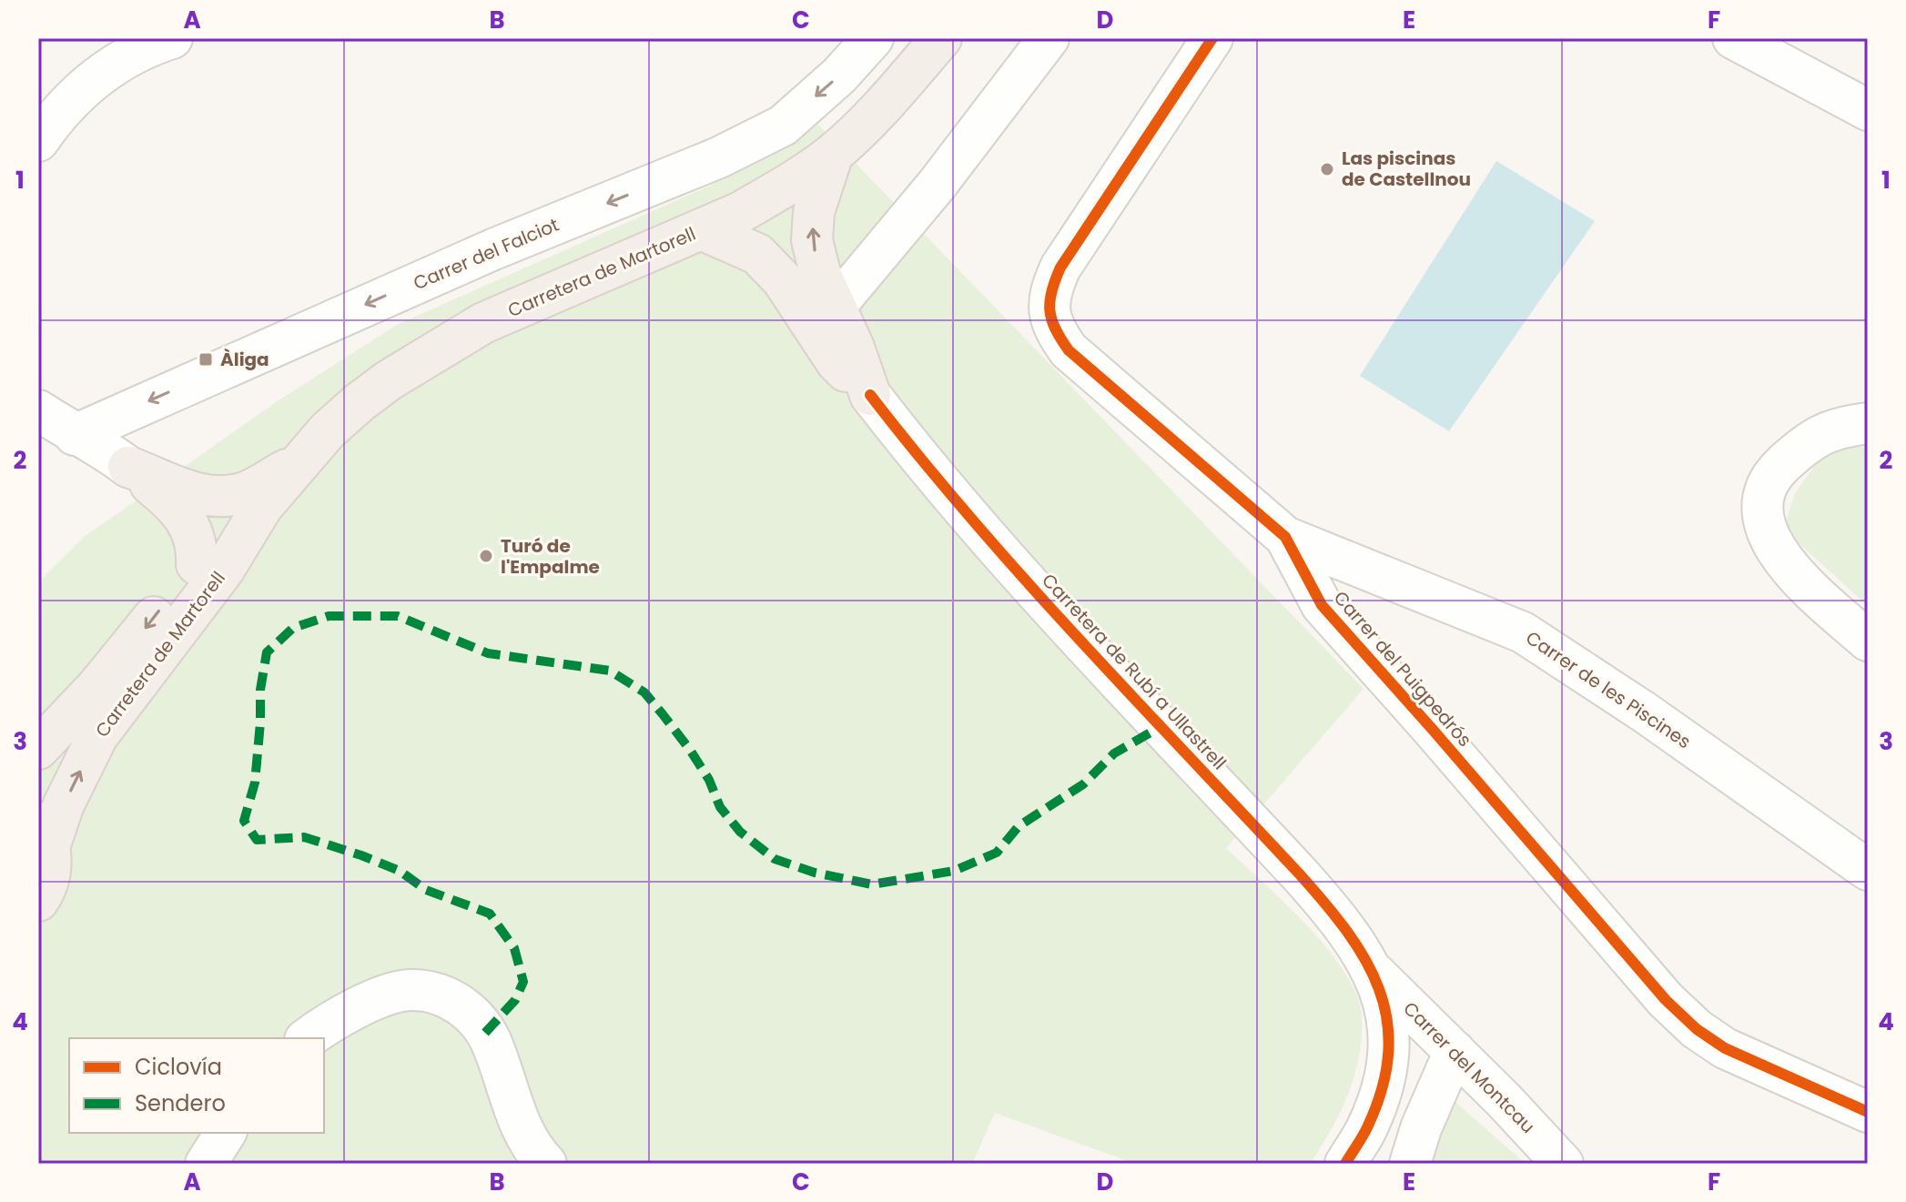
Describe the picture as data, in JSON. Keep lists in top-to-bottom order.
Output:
{
  "streets": {
    "main road": ["Carretera de Martorell"],
    "street": [
      "Carrer del Falciot",
      "Carrer del Puigpedrós",
      "Carretera de Rubí a Ullastrell",
      "Carrer de les Piscines",
      "Carrer del Montcau"
    ]
  },
  "crossings": [
    ["Carrer del Puigpedrós", "Carrer de les Piscines"],
    ["Carretera de Rubí a Ullastrell", "Carrer del Montcau"]
  ],
  "places": {
    "other": ["Las piscinas de Castellnou", "Turó de l'Empalme"],
    "transit": ["Àliga"]
  },
  "legend": ["Ciclovía", "Sendero"],
  "grid": {
    "columns": [
      "A",
      "B",
      "C",
      "D",
      "E",
      "F"
    ],
    "rows": [
      "1",
      "2",
      "3",
      "4"
    ]
  }
}
